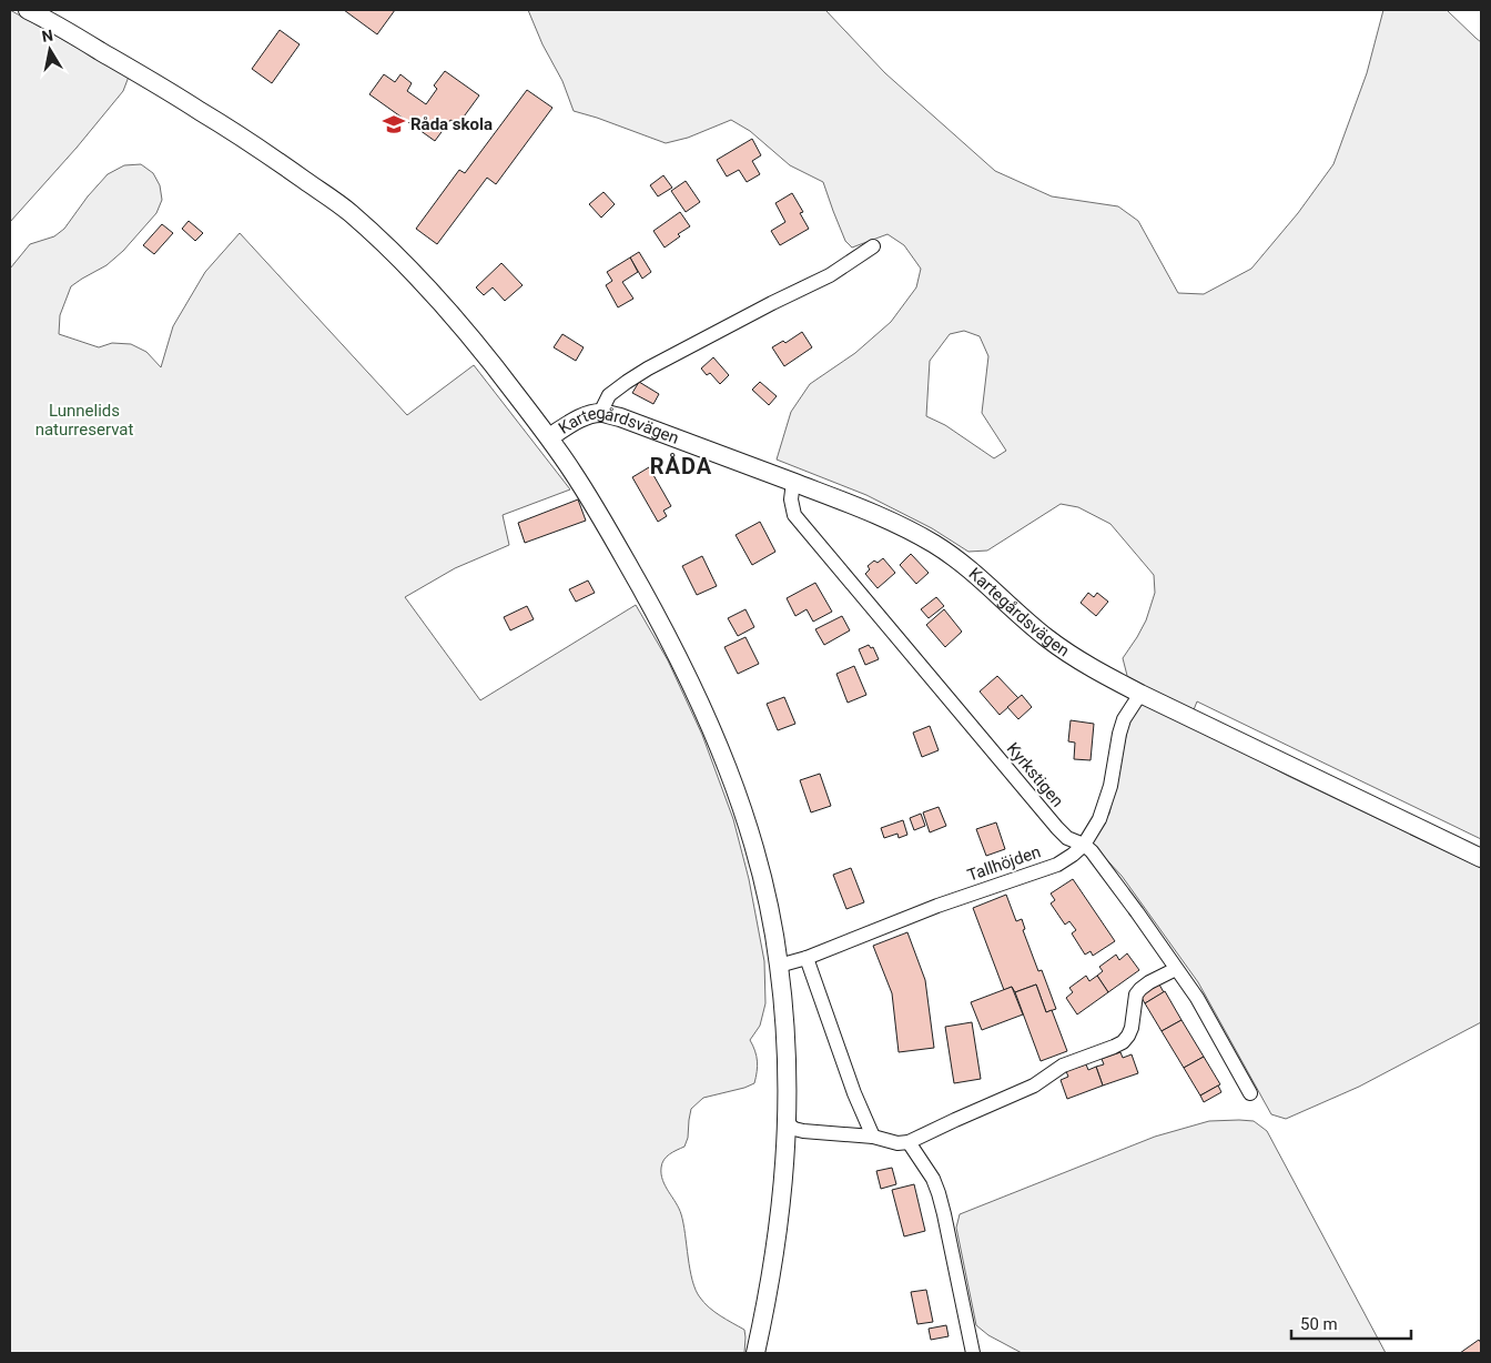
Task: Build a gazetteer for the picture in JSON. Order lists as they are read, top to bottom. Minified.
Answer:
{"streets":{"street":["Kartegårdsvägen","Kyrkstigen","Tallhöjden"]},"crossings":[["Kartegårdsvägen","Kyrkstigen"],["Kartegårdsvägen","Tallhöjden"],["Kyrkstigen","Tallhöjden"]],"districts":["RÅDA"],"parks":["Lunnelids naturreservat"],"places":{"school or university":["Råda skola"]},"scale_bar":"50 m","north":"top"}
